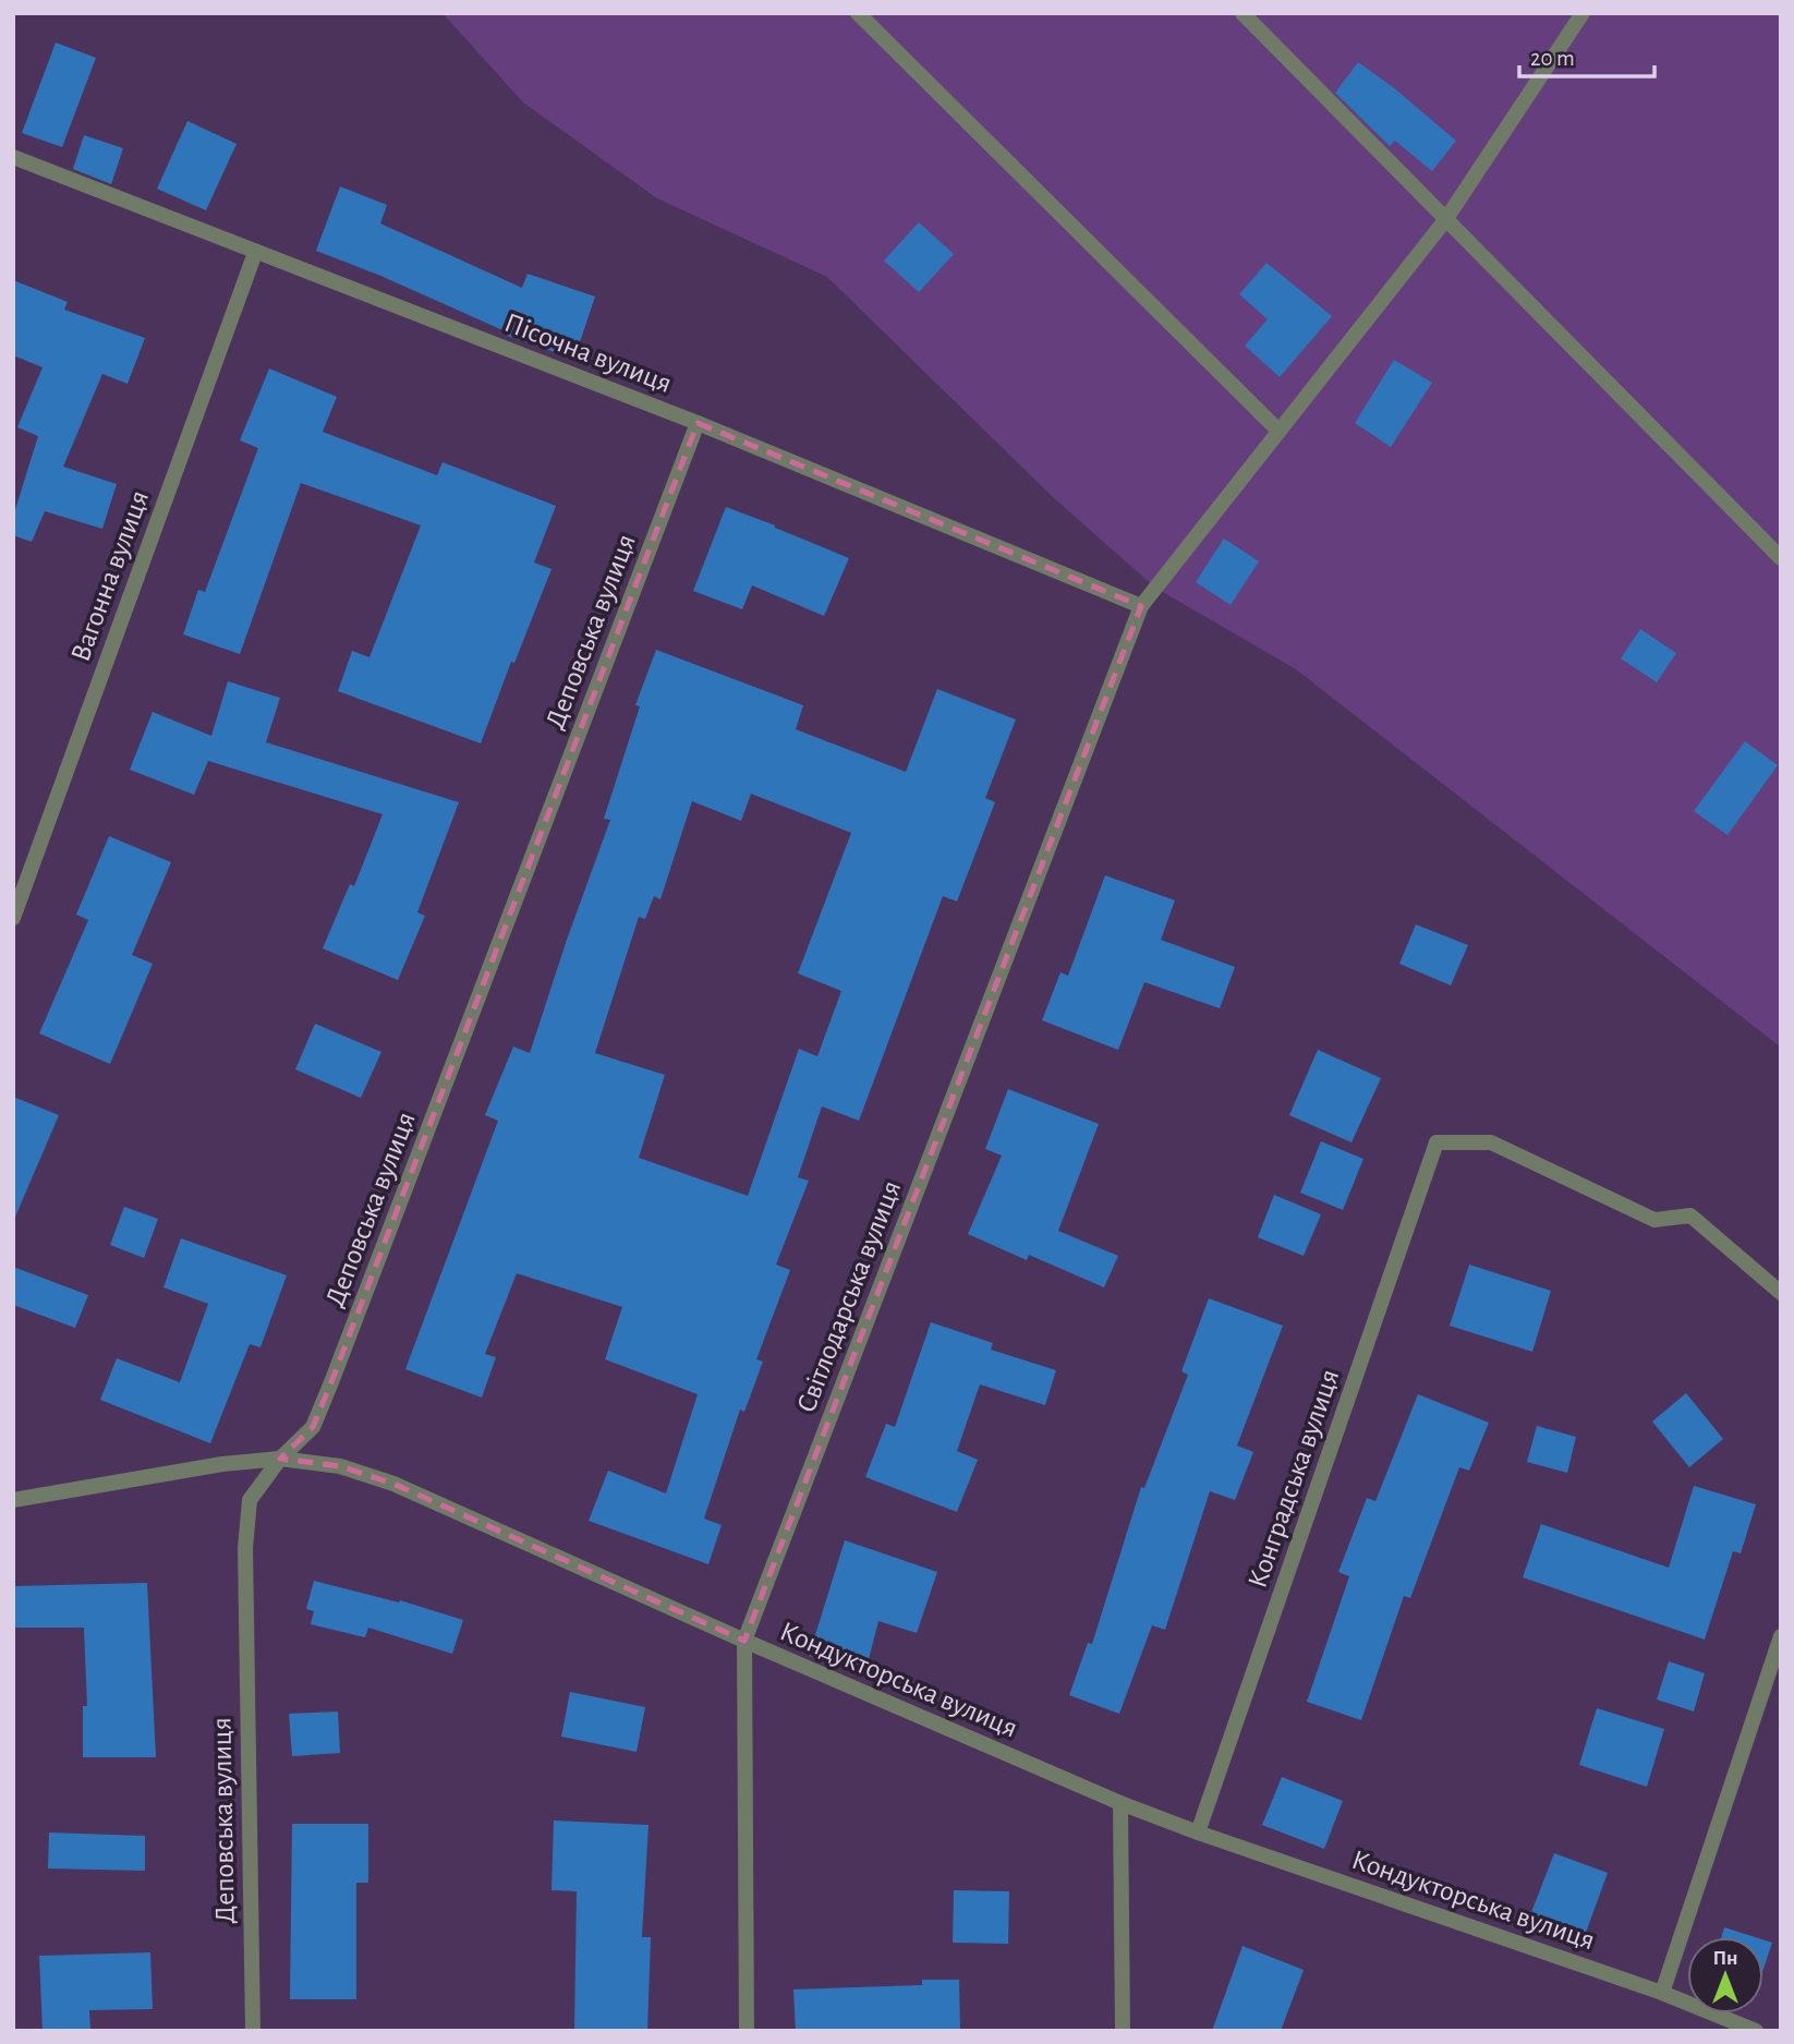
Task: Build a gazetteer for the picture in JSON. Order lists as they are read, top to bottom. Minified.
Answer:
{"streets":{"street":["Пісочна вулиця","Вагонна вулиця","Деповська вулиця","Світлодарська вулиця","Конградська вулиця","Кондукторська вулиця"]},"crossings":[["Пісочна вулиця","Вагонна вулиця"],["Пісочна вулиця","Деповська вулиця"],["Пісочна вулиця","Світлодарська вулиця"],["Деповська вулиця","Кондукторська вулиця"],["Світлодарська вулиця","Кондукторська вулиця"],["Конградська вулиця","Кондукторська вулиця"]],"scale_bar":"20 m","north":"top"}
